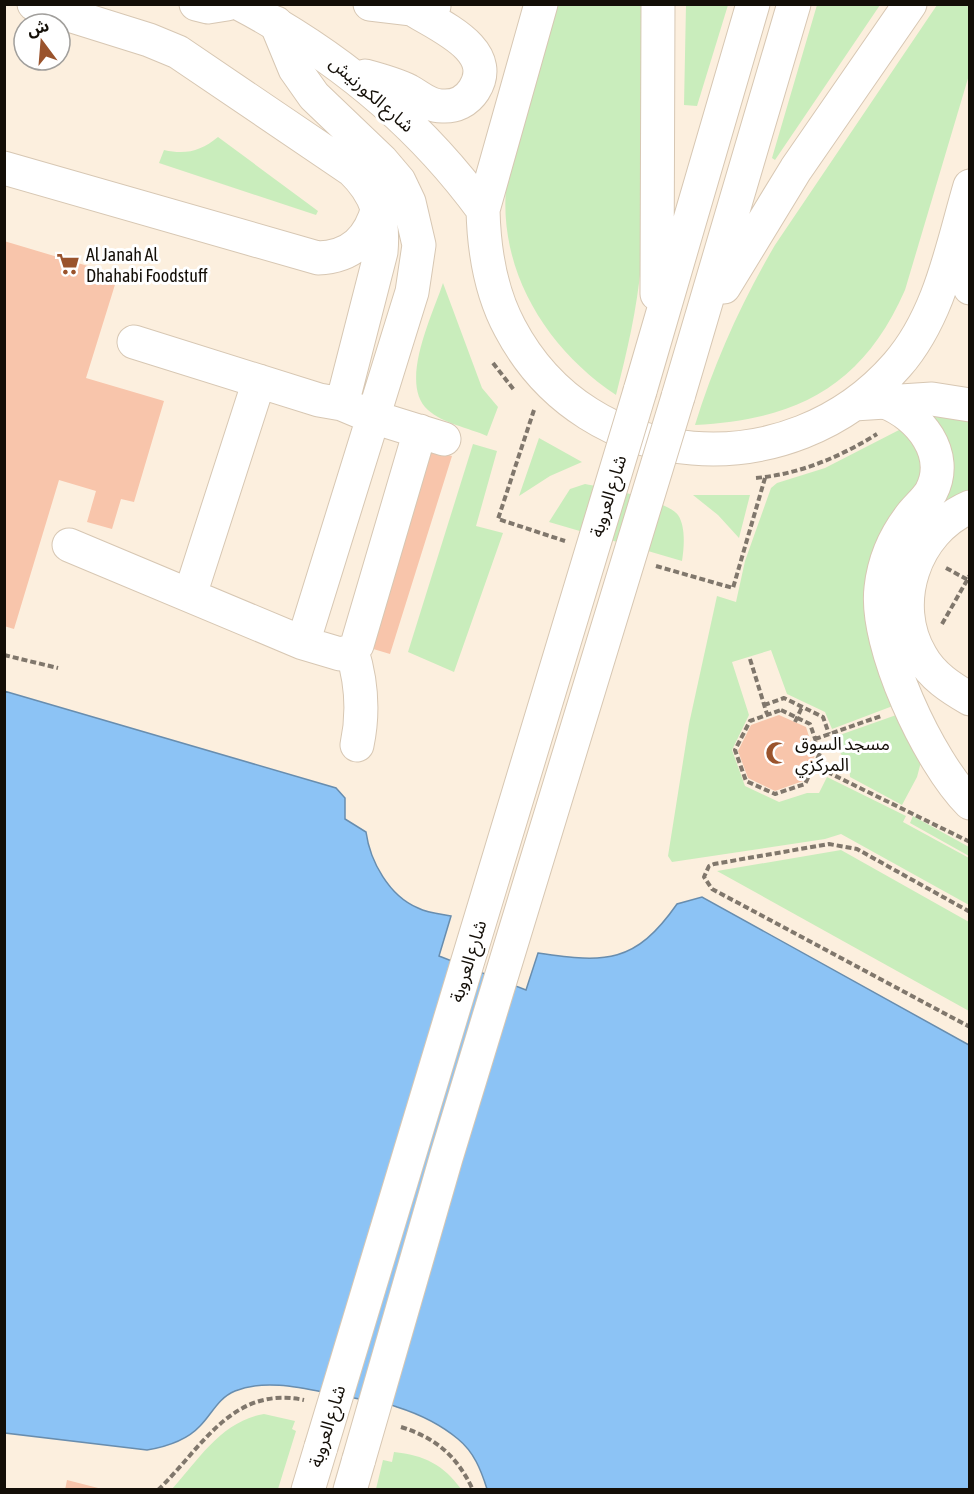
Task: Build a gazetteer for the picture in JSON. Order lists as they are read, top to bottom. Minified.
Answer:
{"streets":{"main road":["شارع الكورنيش","شارع العروبة"]},"crossings":[["شارع الكورنيش","شارع العروبة"]],"places":{"supermarket":["Al Janah Al Dhahabi Foodstuff"],"mosque":["مسجد السوق المركزي"]},"north":"top"}
